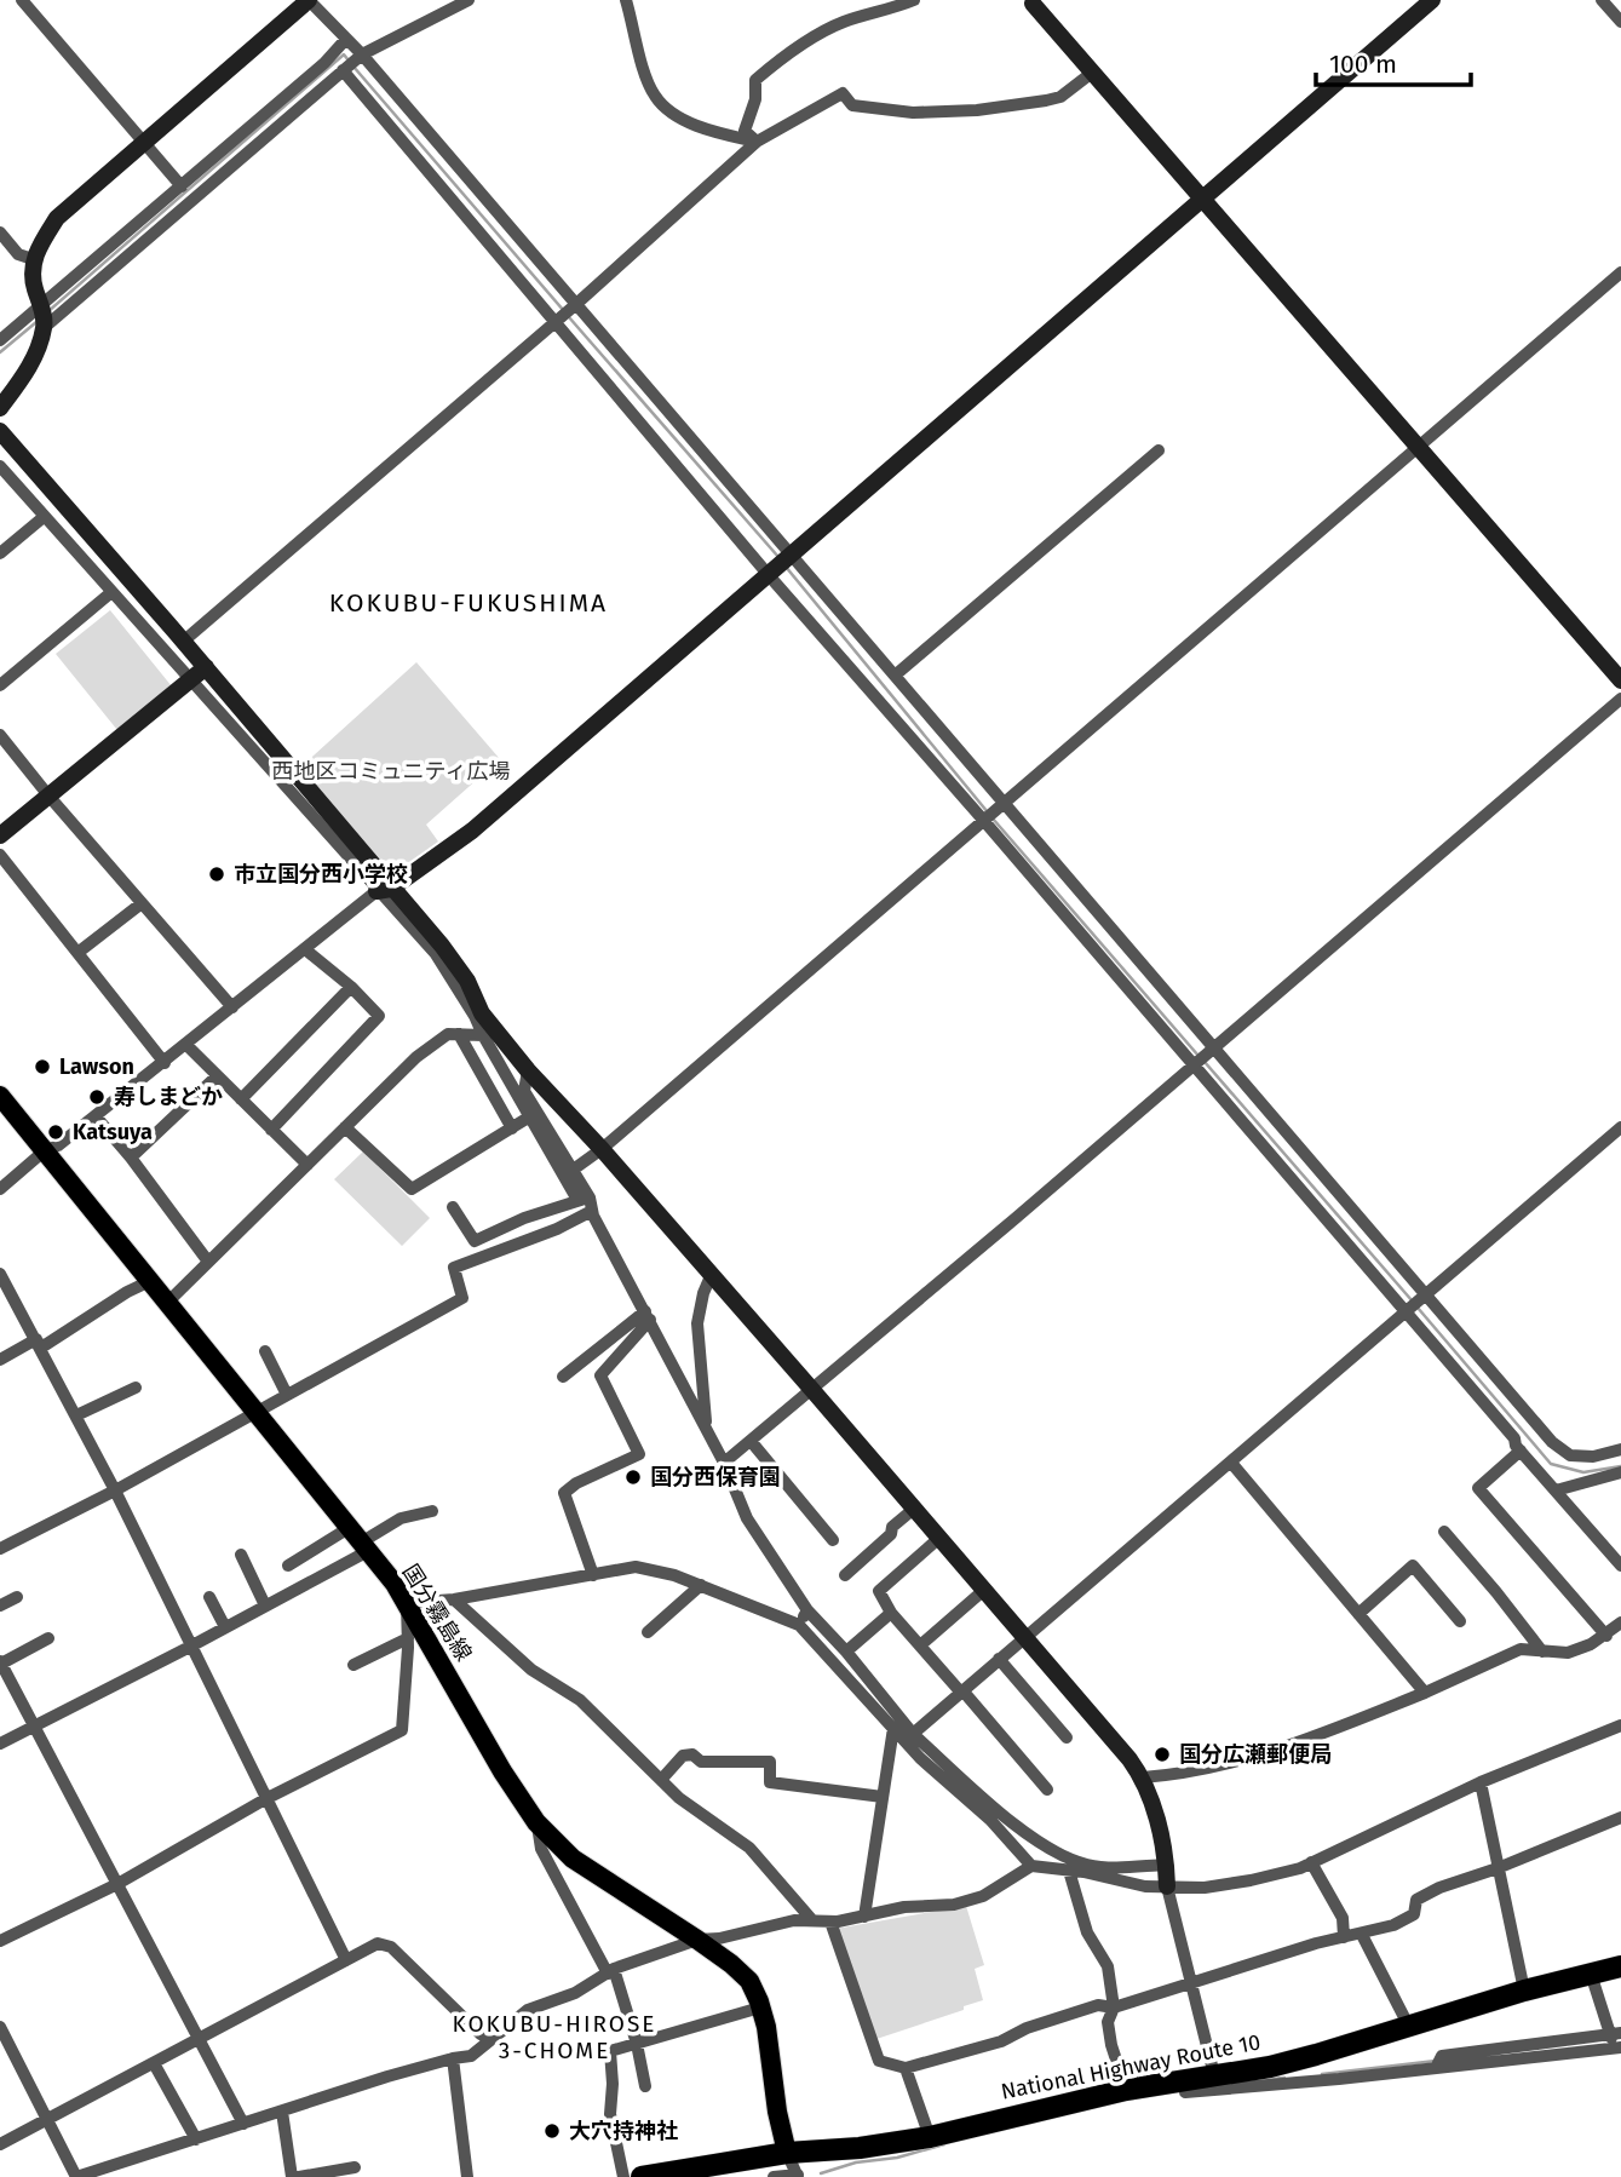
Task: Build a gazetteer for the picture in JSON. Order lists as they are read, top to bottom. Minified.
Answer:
{"streets":{"highway":["National Highway Route 10"],"main road":["国分霧島線"]},"crossings":[["国分霧島線","National Highway Route 10"]],"districts":["KOKUBU-FUKUSHIMA","KOKUBU-HIROSE 3-CHOME"],"parks":["西地区コミュニティ広場"],"places":["市立国分西小学校","Lawson","寿しまどか","Katsuya","国分西保育園","国分広瀬郵便局","大穴持神社"],"scale_bar":"100 m"}
